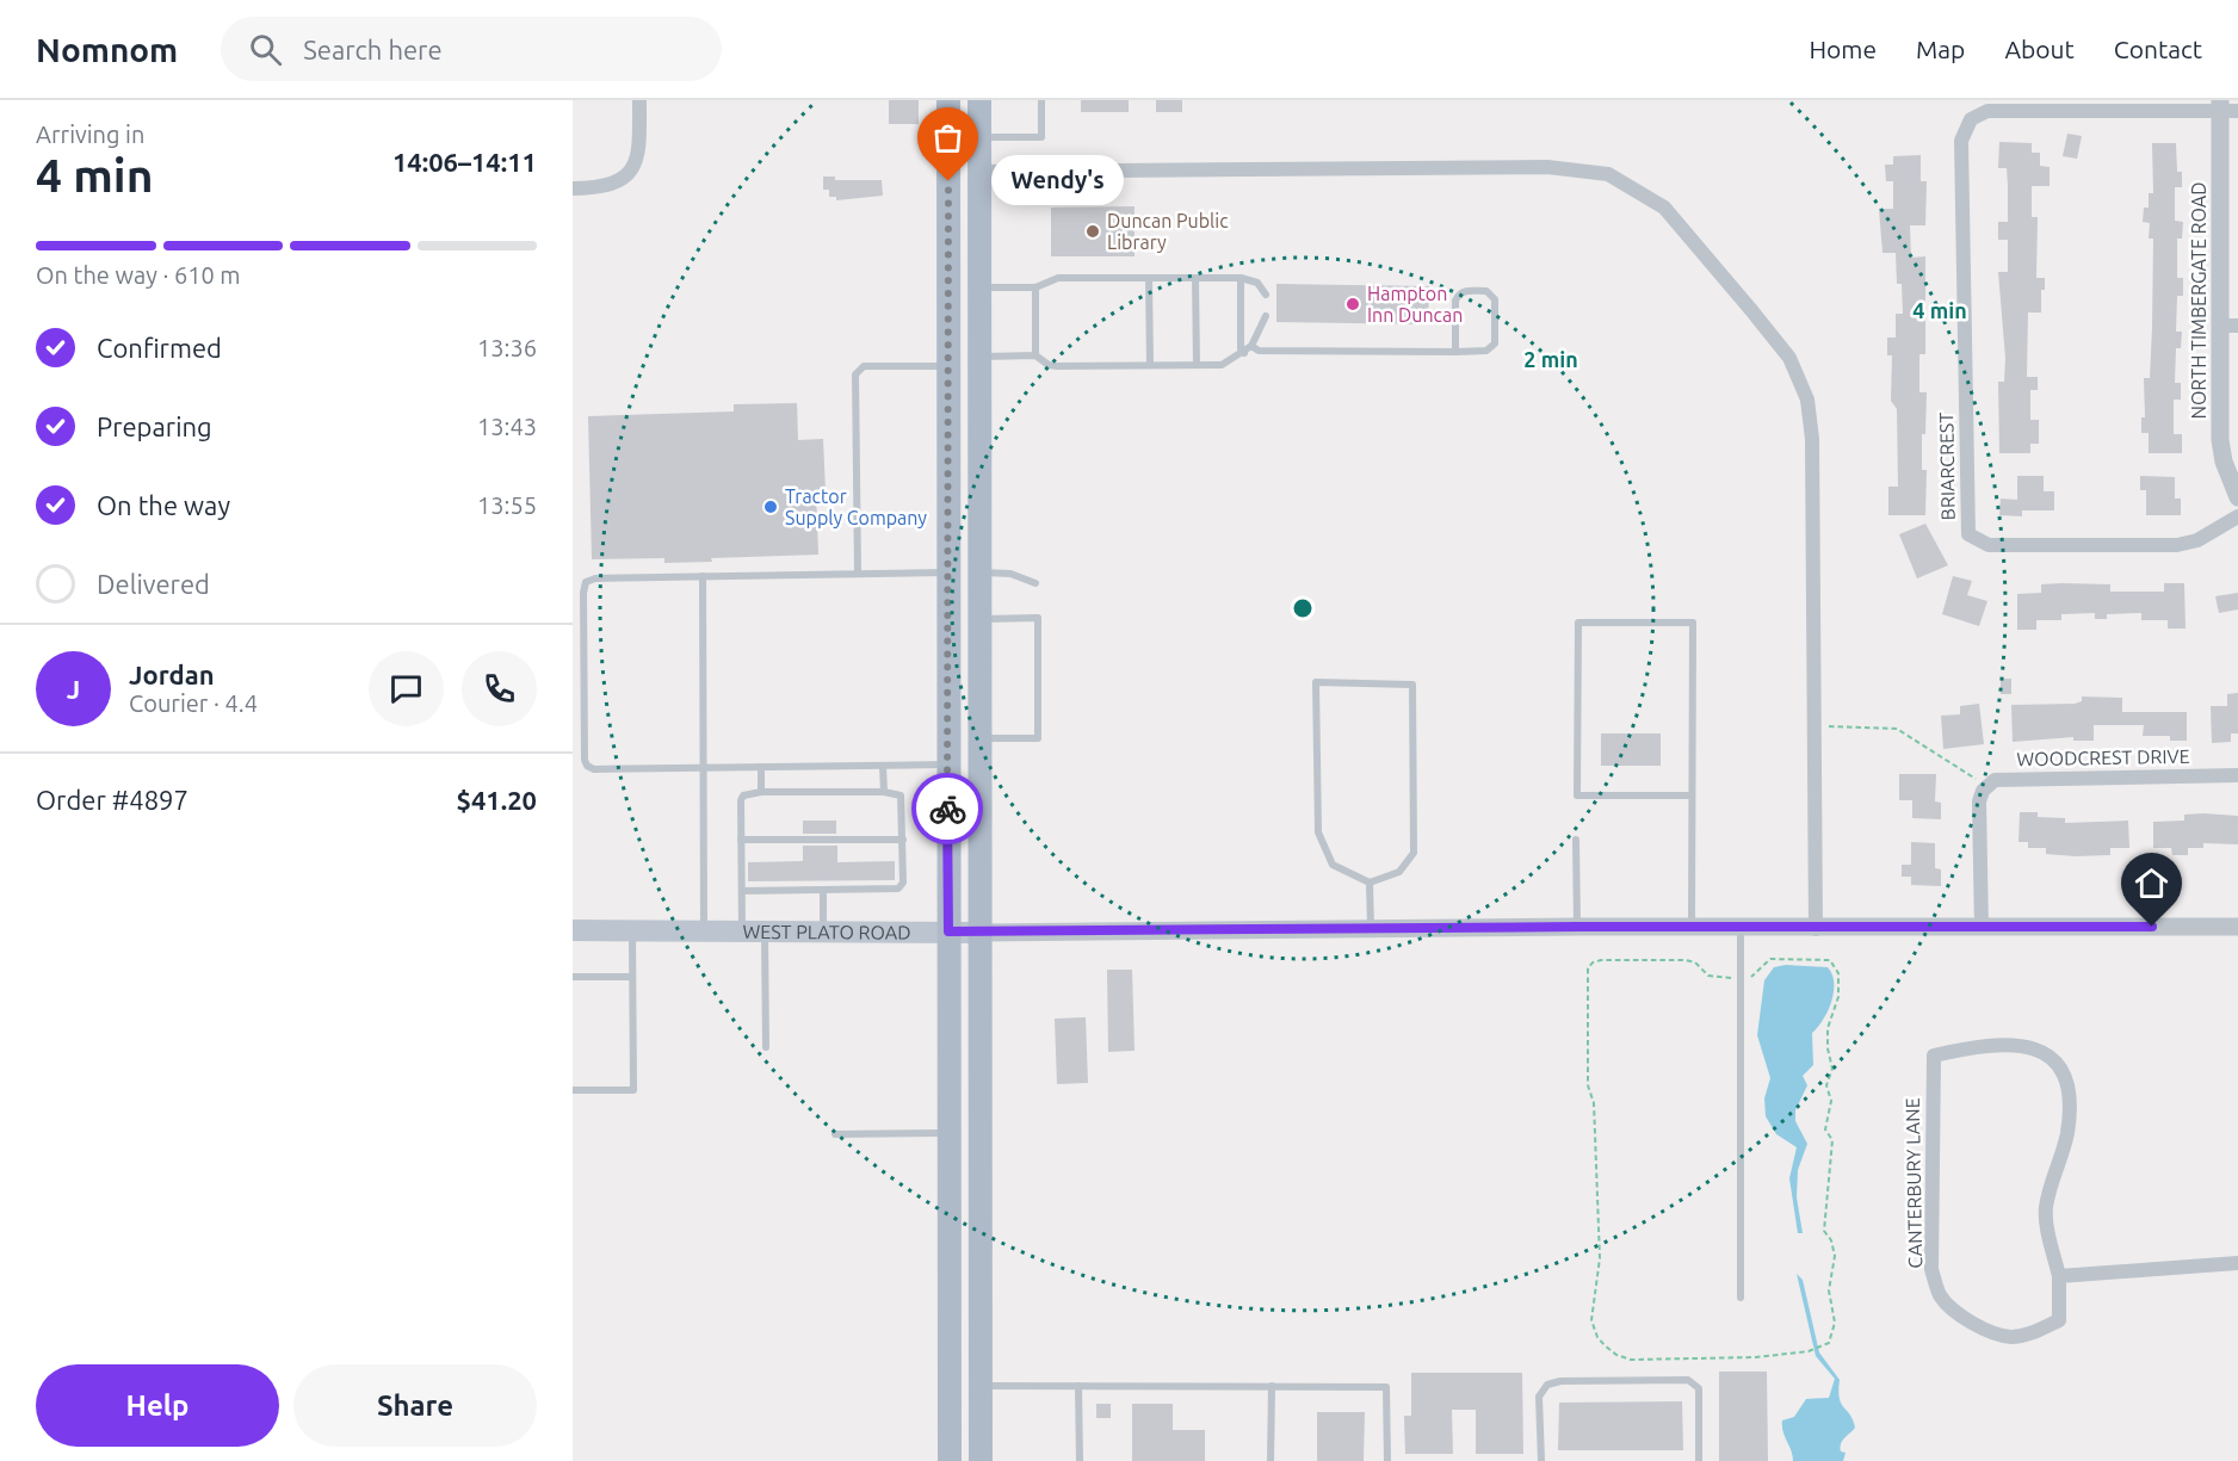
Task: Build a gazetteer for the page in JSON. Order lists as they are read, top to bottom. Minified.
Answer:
{"streets":{"main road":["WEST PLATO ROAD"],"street":["NORTH TIMBERGATE ROAD","BRIARCREST","WOODCREST DRIVE","CANTERBURY LANE"]},"crossings":[["NORTH TIMBERGATE ROAD","BRIARCREST"]],"places":["Wendy's","Duncan Public Library","Hampton Inn Duncan","Tractor Supply Company"],"page":{"header":"Nomnom","search":"Search here","nav":["Home","Map","About","Contact"],"heading":["4 min","Arriving in","14:06–14:11"],"panel":["Jordan","Courier · 4.4","Order #4897","$41.20"],"bubble":"Wendy's","bar":"On the way · 610 m","list":[["Confirmed","13:36"],["Preparing","13:43"],["On the way","13:55"],"Delivered"],"round":"J","buttons":["Help","Share"]},"rings":["4 min","2 min"]}
